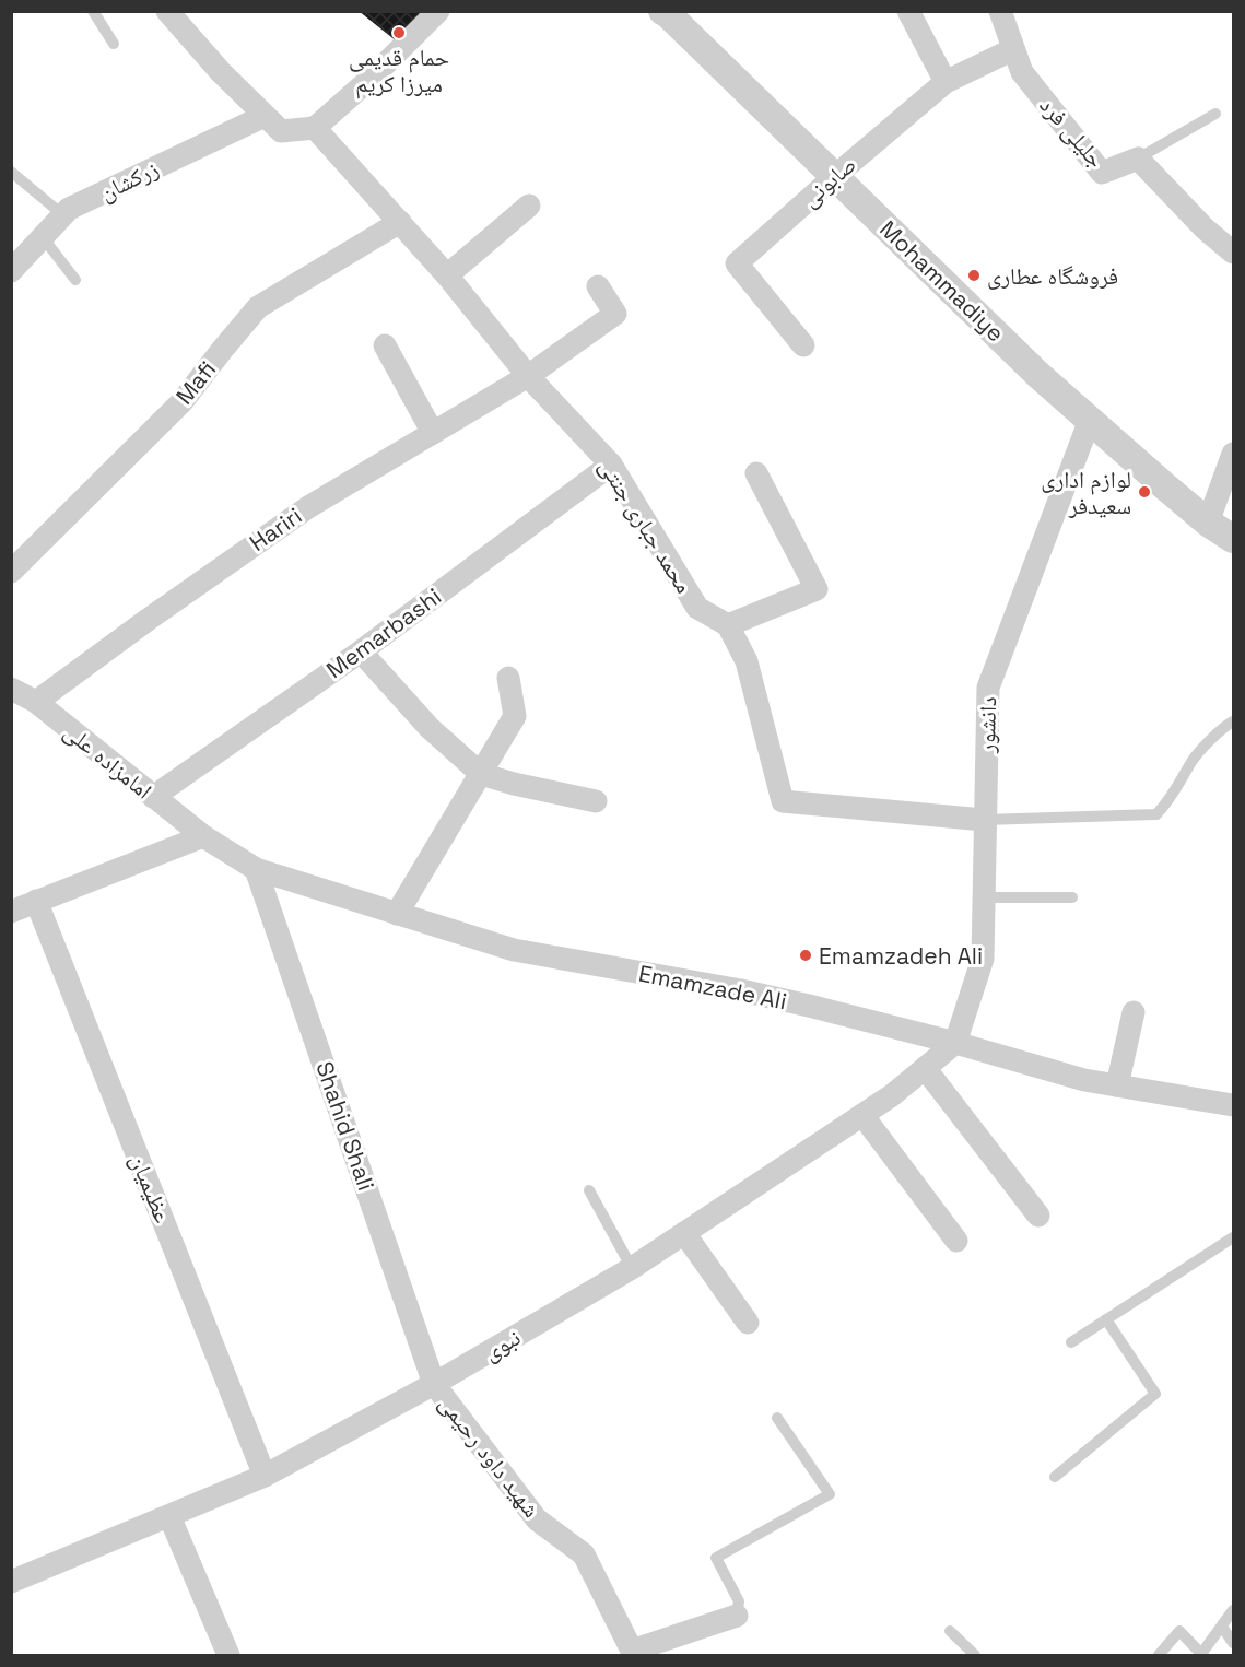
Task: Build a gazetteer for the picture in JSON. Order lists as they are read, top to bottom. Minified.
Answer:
{"streets":{"street":["جلیلی فرد","زرکشان","صابونی","Mohammadiye","Mafi","محمد جباری جنتی","Hariri","Memarbashi","دانشور","امامزاده علی","Emamzade Ali","Shahid Shali","عظیمیان","نبوی","شهید داود رحیمی"]},"crossings":[["جلیلی فرد","صابونی"],["صابونی","Mohammadiye"],["Mohammadiye","دانشور"],["Mafi","محمد جباری جنتی"],["محمد جباری جنتی","Hariri"],["محمد جباری جنتی","Memarbashi"],["Hariri","امامزاده علی"],["Memarbashi","امامزاده علی"],["دانشور","Emamzade Ali"],["دانشور","نبوی"],["امامزاده علی","Emamzade Ali"],["Emamzade Ali","Shahid Shali"],["Emamzade Ali","نبوی"],["Shahid Shali","نبوی"],["Shahid Shali","شهید داود رحیمی"],["عظیمیان","نبوی"],["نبوی","شهید داود رحیمی"]],"places":["حمام قدیمی میرزا کریم","فروشگاه عطاری","لوازم ادارى سعيدفر","Emamzadeh Ali"]}
